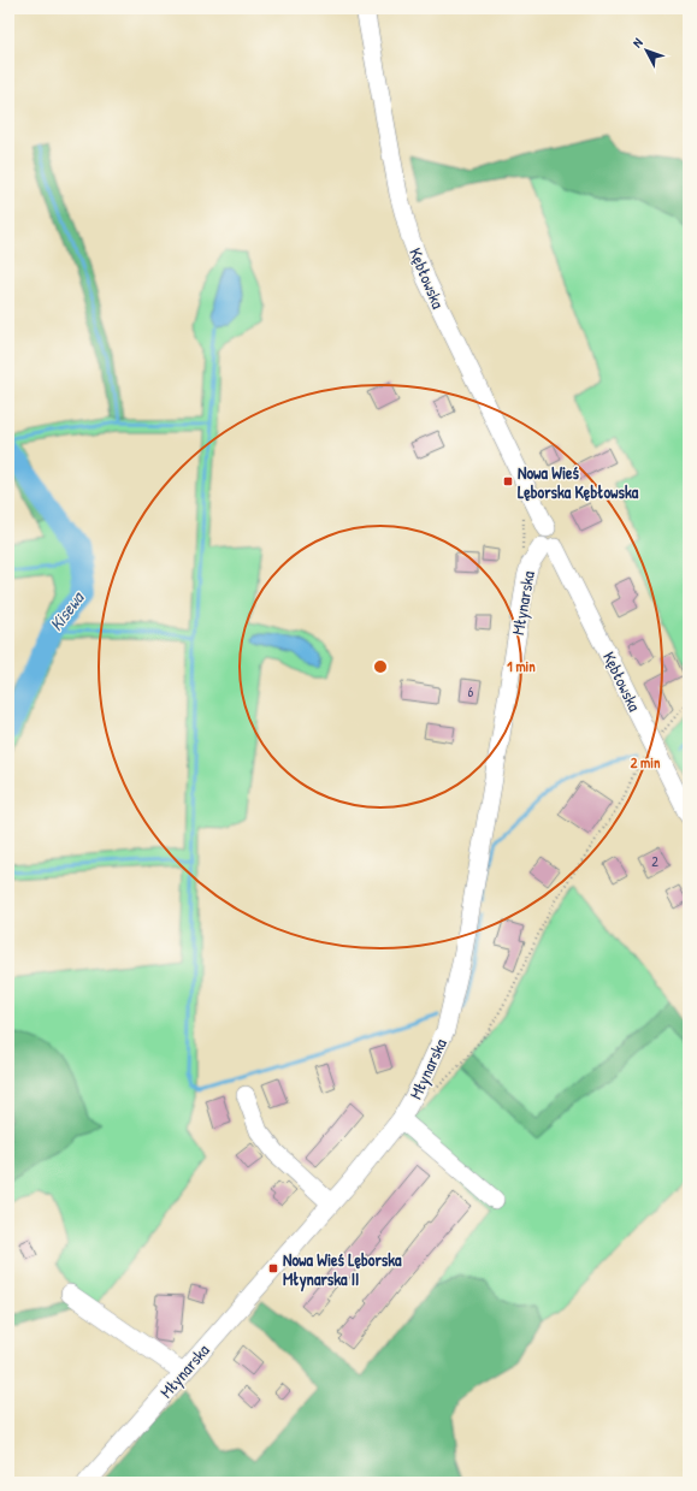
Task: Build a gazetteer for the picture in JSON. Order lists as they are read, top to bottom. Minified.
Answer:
{"streets":{"street":["Kębłowska","Młynarska"]},"crossings":[["Kębłowska","Młynarska"]],"water":["Kisewa"],"places":{"transit":["Nowa Wieś Lęborska Kębłowska","Nowa Wieś Lęborska Młynarska II"]},"house_numbers":["6","2"],"north":"top left","rings":["1 min","2 min"]}
